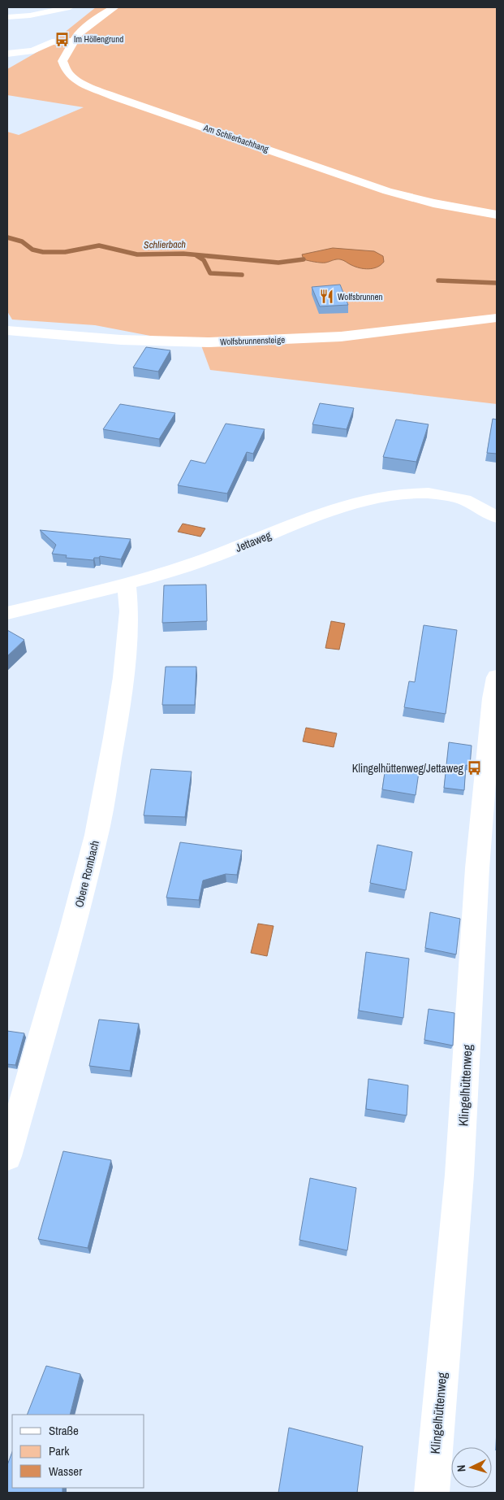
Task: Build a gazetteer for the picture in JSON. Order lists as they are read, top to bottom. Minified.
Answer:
{"streets":{"street":["Am Schlierbachhang","Wolfsbrunnensteige","Jettaweg","Obere Rombach","Klingelhüttenweg"]},"crossings":[["Jettaweg","Obere Rombach"]],"water":["Schlierbach"],"places":{"bus stop":["Im Höllengrund","Klingelhüttenweg/Jettaweg"],"restaurant":["Wolfsbrunnen"]},"legend":["Straße","Park","Wasser"],"north":"left"}
